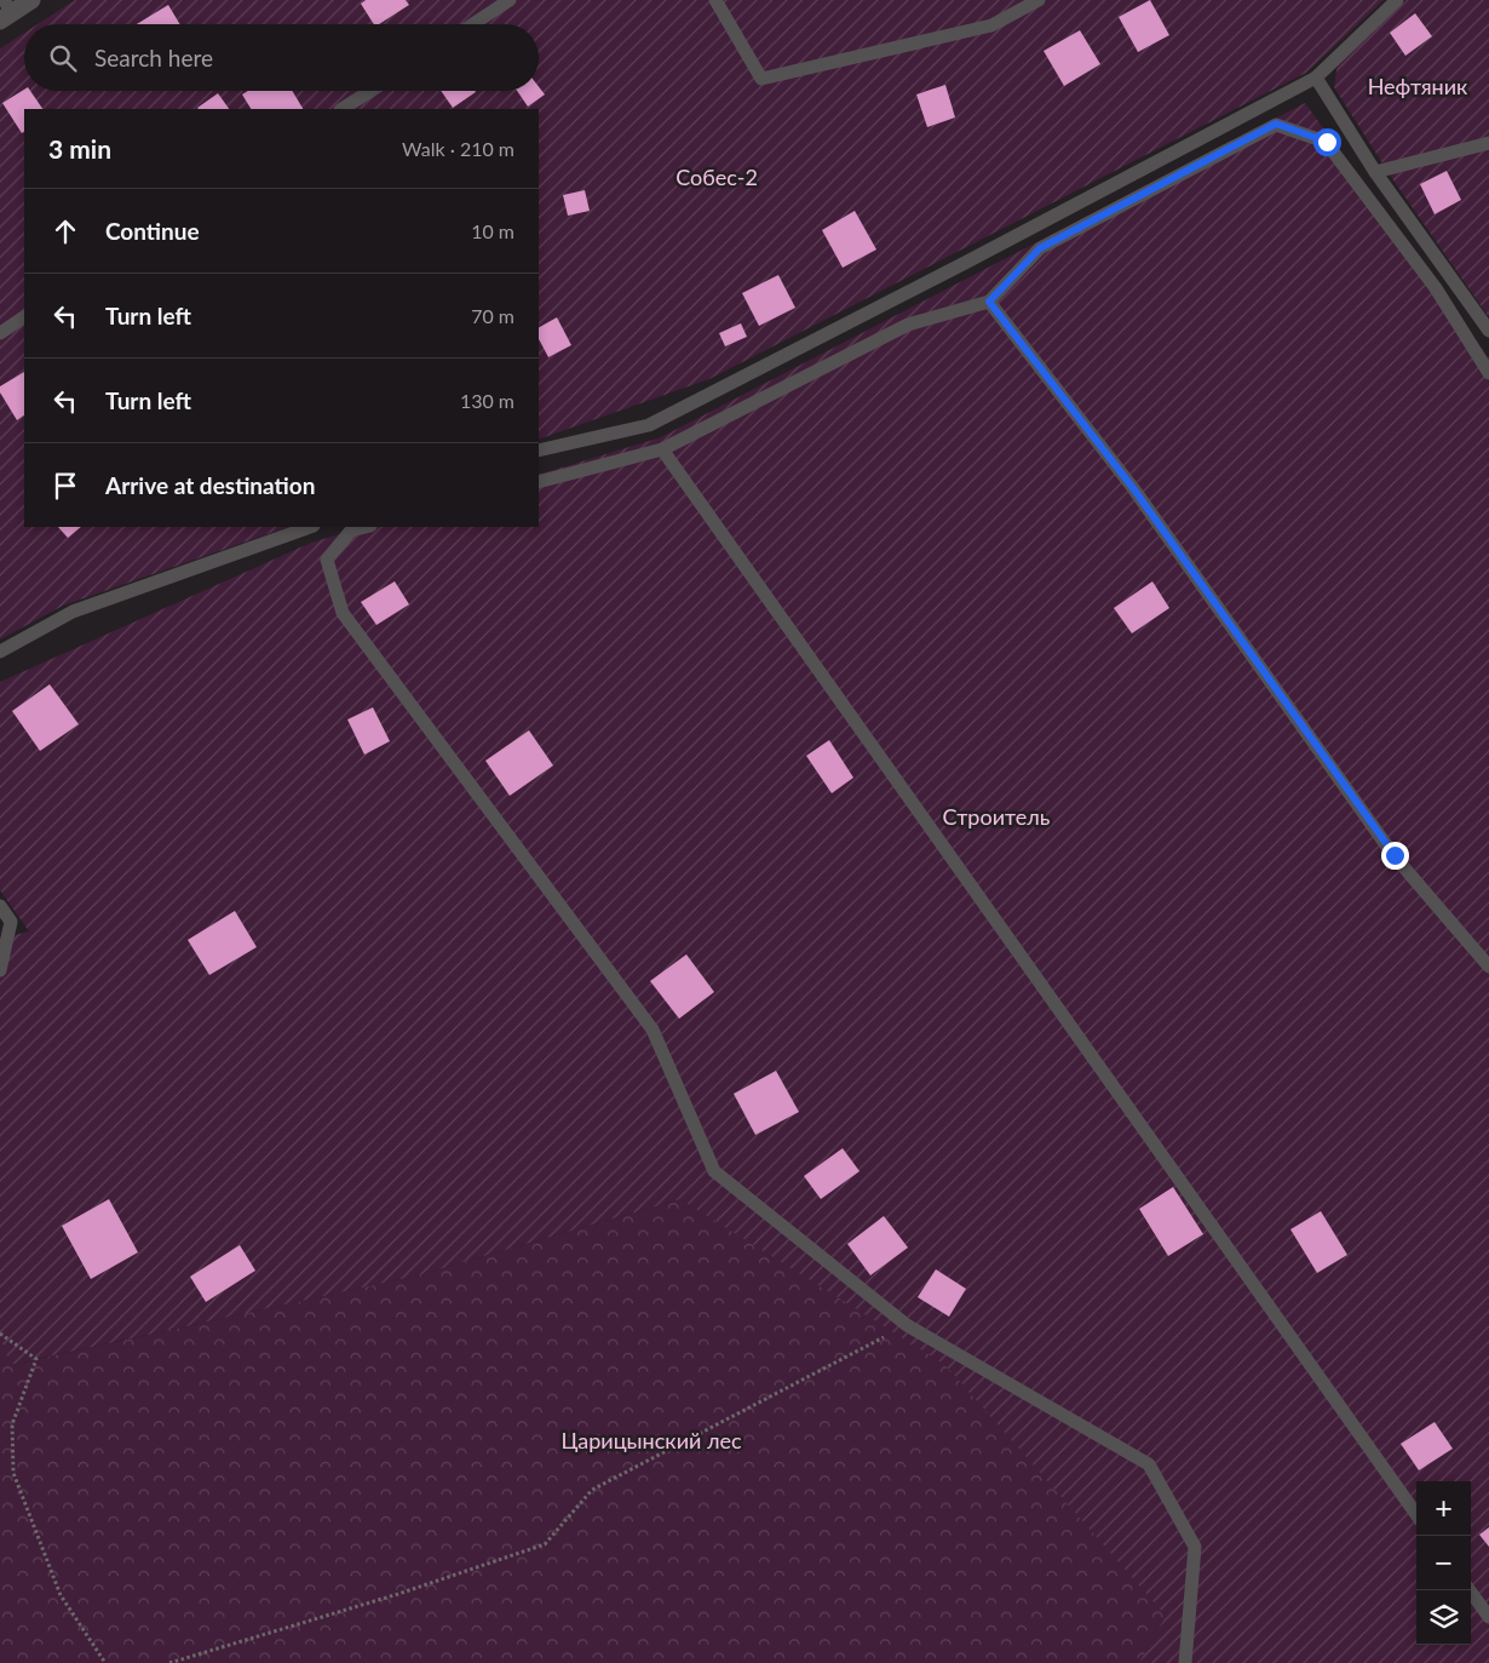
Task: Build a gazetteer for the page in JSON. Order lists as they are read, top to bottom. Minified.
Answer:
{"parks":["Нефтяник","Собес-2","Строитель","Царицынский лес"],"page":{"search":"Search here","heading":["3 min","Walk · 210 m"],"list":[["Continue","10 m"],["Turn left","70 m"],["Turn left","130 m"],"Arrive at destination"],"map_buttons":["+","−"]}}
